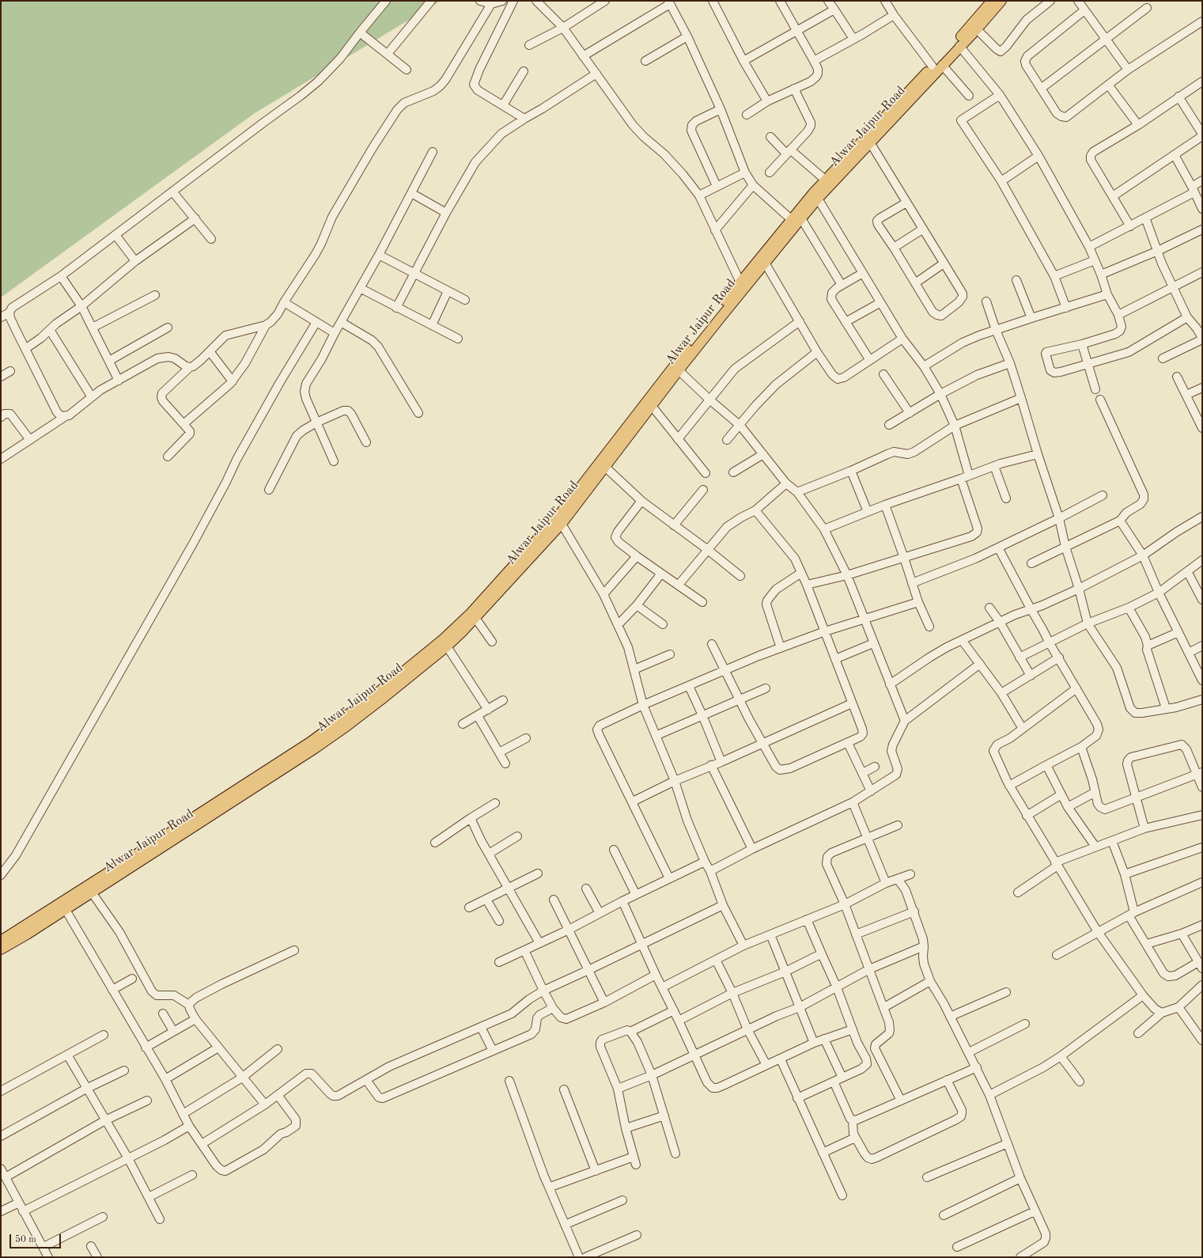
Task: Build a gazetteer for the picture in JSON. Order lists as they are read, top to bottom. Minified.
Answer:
{"streets":{"main road":["Alwar Jaipur Road"]},"scale_bar":"50 m"}
